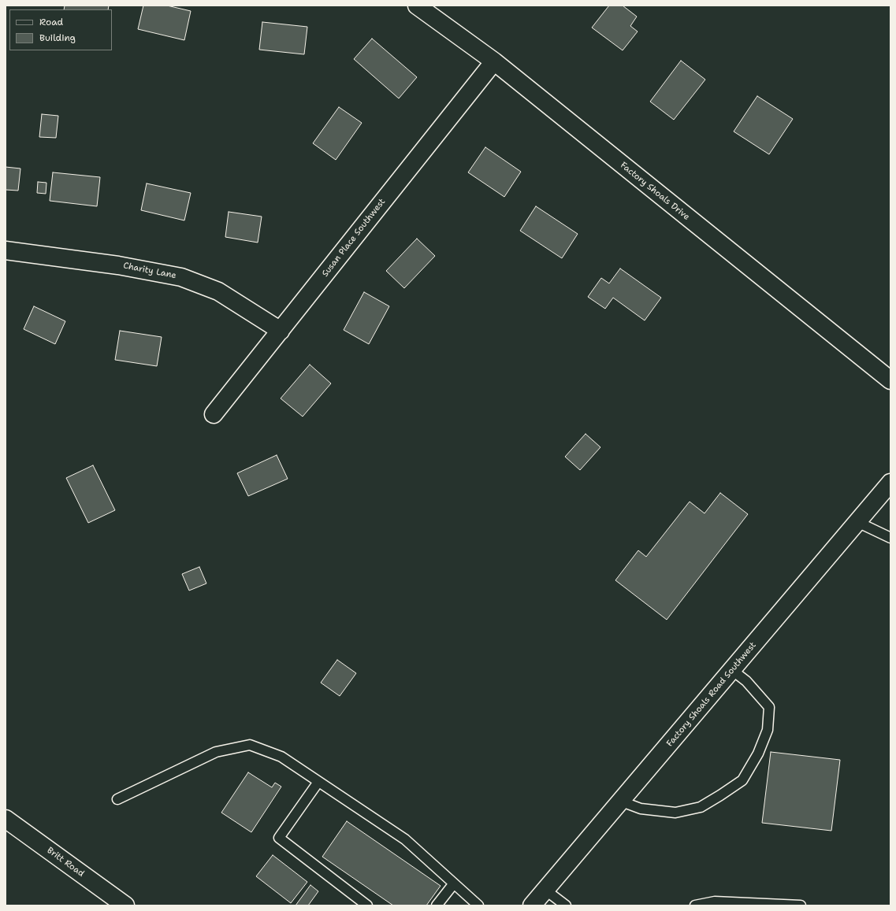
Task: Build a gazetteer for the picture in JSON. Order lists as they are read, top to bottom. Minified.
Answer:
{"streets":{"street":["Factory Shoals Drive","Susan Place Southwest","Charity Lane","Factory Shoals Road Southwest","Britt Road"]},"crossings":[["Factory Shoals Drive","Susan Place Southwest"],["Susan Place Southwest","Charity Lane"]],"legend":["Road","Building"]}
